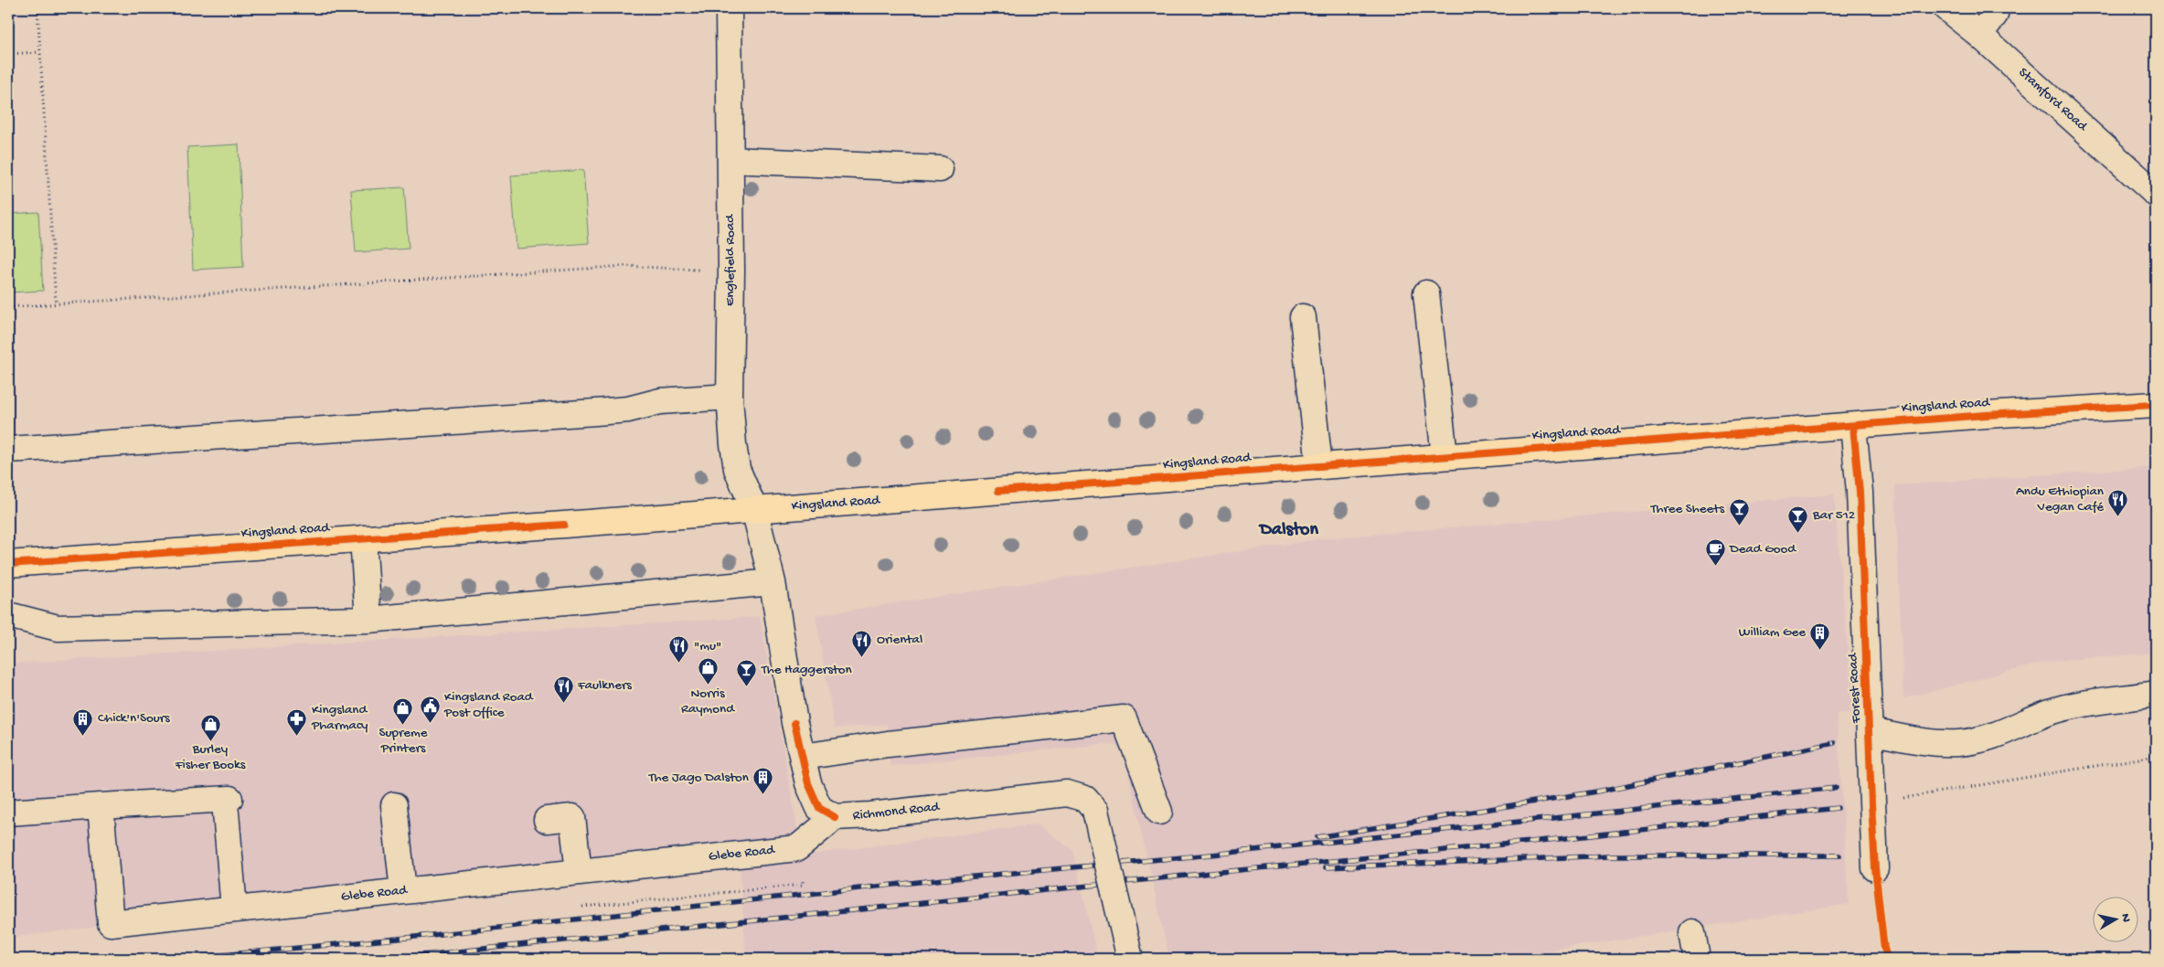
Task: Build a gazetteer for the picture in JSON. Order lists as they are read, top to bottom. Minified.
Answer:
{"streets":{"highway":["Kingsland Road"],"street":["Stamford Road","Englefield Road","Forest Road","Richmond Road","Glebe Road"]},"crossings":[["Englefield Road","Kingsland Road"],["Englefield Road","Richmond Road"],["Kingsland Road","Forest Road"],["Kingsland Road","Richmond Road"],["Richmond Road","Glebe Road"]],"districts":["Dalston"],"places":{"restaurant":["Andu Ethiopian Vegan Café","Oriental","\"mu\"","Faulkners"],"bar":["Three Sheets","Bar 512","The Haggerston"],"cafe":["Dead Good"],"building":["William Gee","Chick'n'Sours","The Jago Dalston"],"shop":["Norris Raymond","Supreme Printers","Burley Fisher Books"],"public building":["Kingsland Road Post Office"],"pharmacy":["Kingsland Pharmacy"]},"north":"right"}
